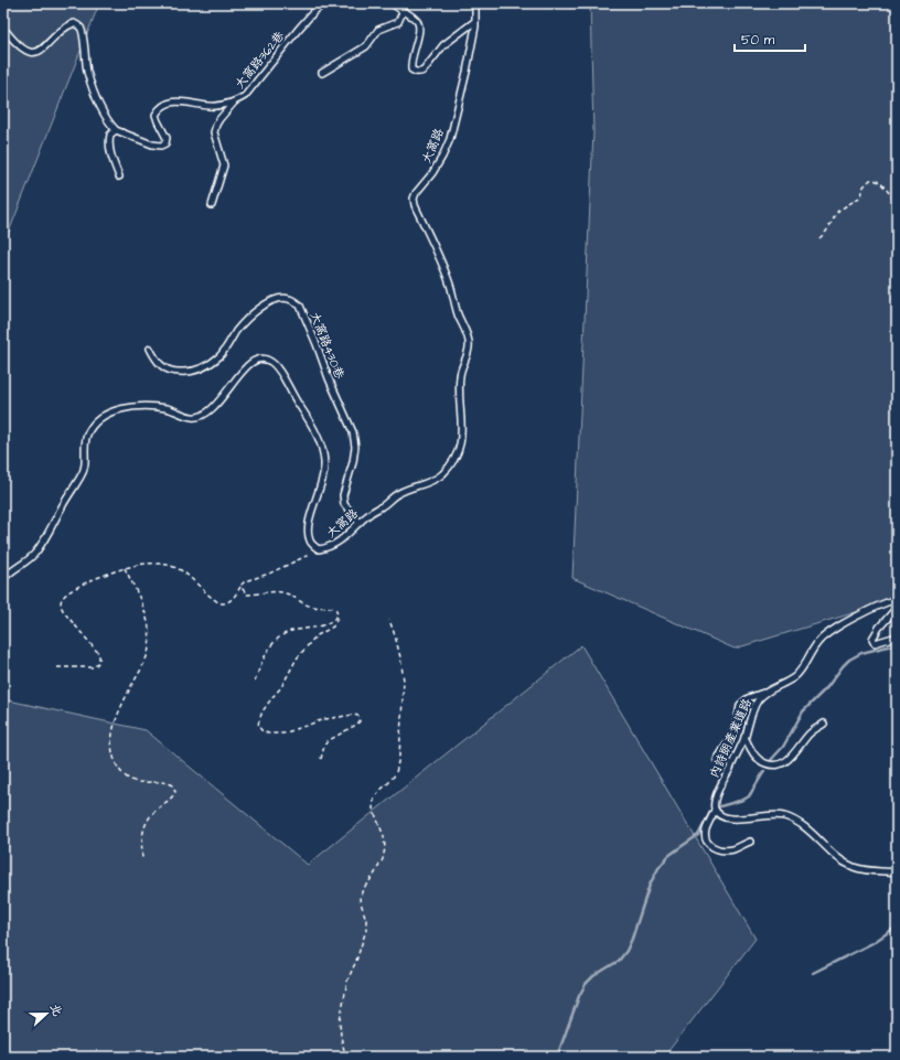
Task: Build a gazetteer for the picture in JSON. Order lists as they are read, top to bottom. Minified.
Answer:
{"streets":{"lane":["大窩路362巷","大窩路","大窩路430巷","內詩朗產業道路"]},"crossings":[["大窩路","大窩路430巷"]],"scale_bar":"50 m","north":"right"}
